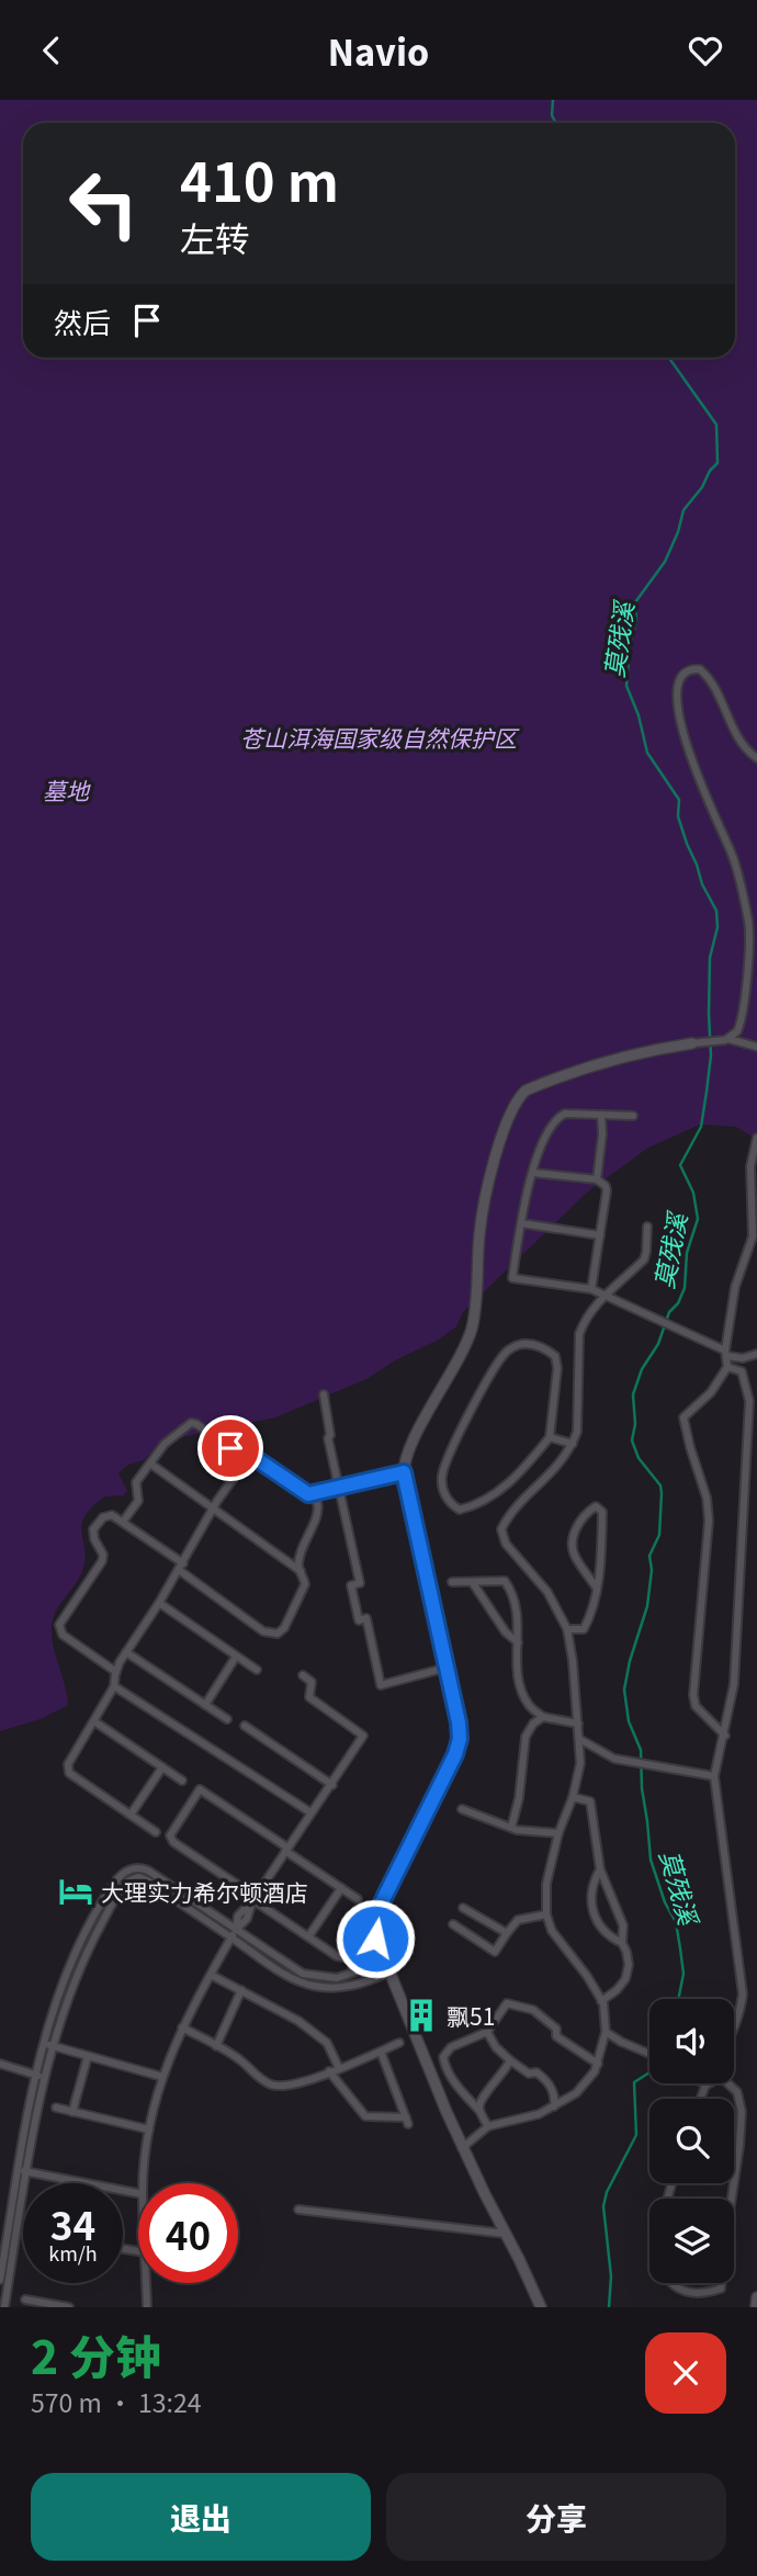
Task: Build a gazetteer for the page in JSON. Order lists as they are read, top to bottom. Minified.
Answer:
{"water":["莫残溪"],"parks":["苍山洱海国家级自然保护区","墓地"],"places":{"hotel":["大理实力希尔顿酒店"],"building":["飘51"]},"page":{"header":"Navio","turn":["410 m","左转"],"then":"然后","speed":"34 km/h","limit":"40","heading":["2 分钟","570 m · 13:24"],"buttons":["退出","分享"]}}
